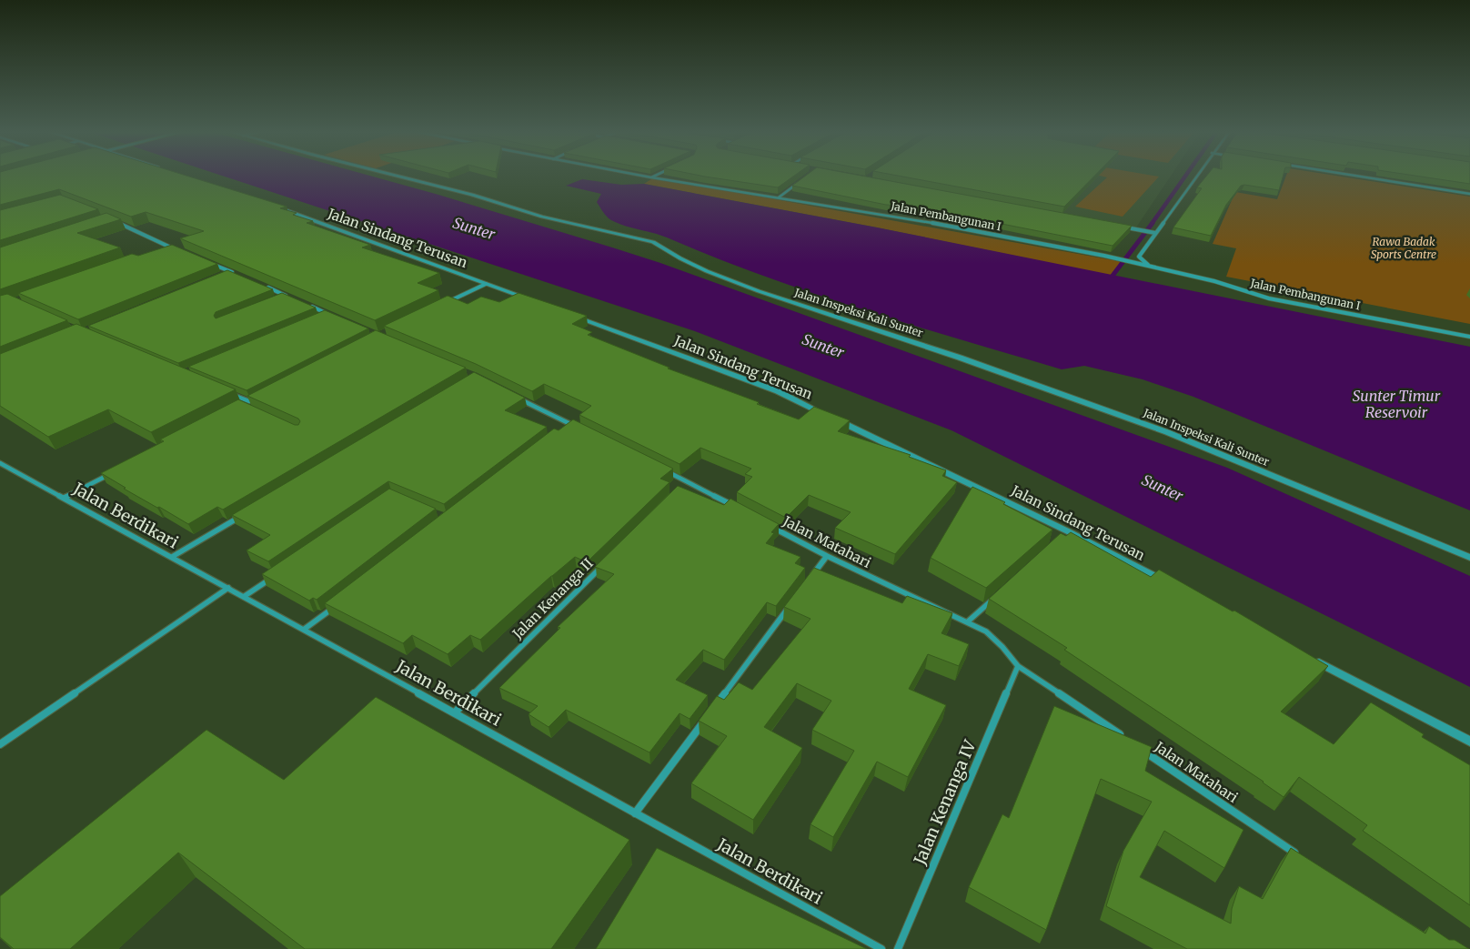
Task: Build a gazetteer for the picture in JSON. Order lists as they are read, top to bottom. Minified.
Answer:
{"streets":{"street":["Jalan Pembangunan I","Jalan Sindang Terusan","Jalan Inspeksi Kali Sunter","Jalan Berdikari","Jalan Matahari","Jalan Kenanga II","Jalan Kenanga IV"]},"crossings":[["Jalan Berdikari","Jalan Kenanga II"],["Jalan Matahari","Jalan Kenanga IV"]],"water":["Sunter","Sunter Timur Reservoir"],"parks":["Rawa Badak Sports Centre"]}
